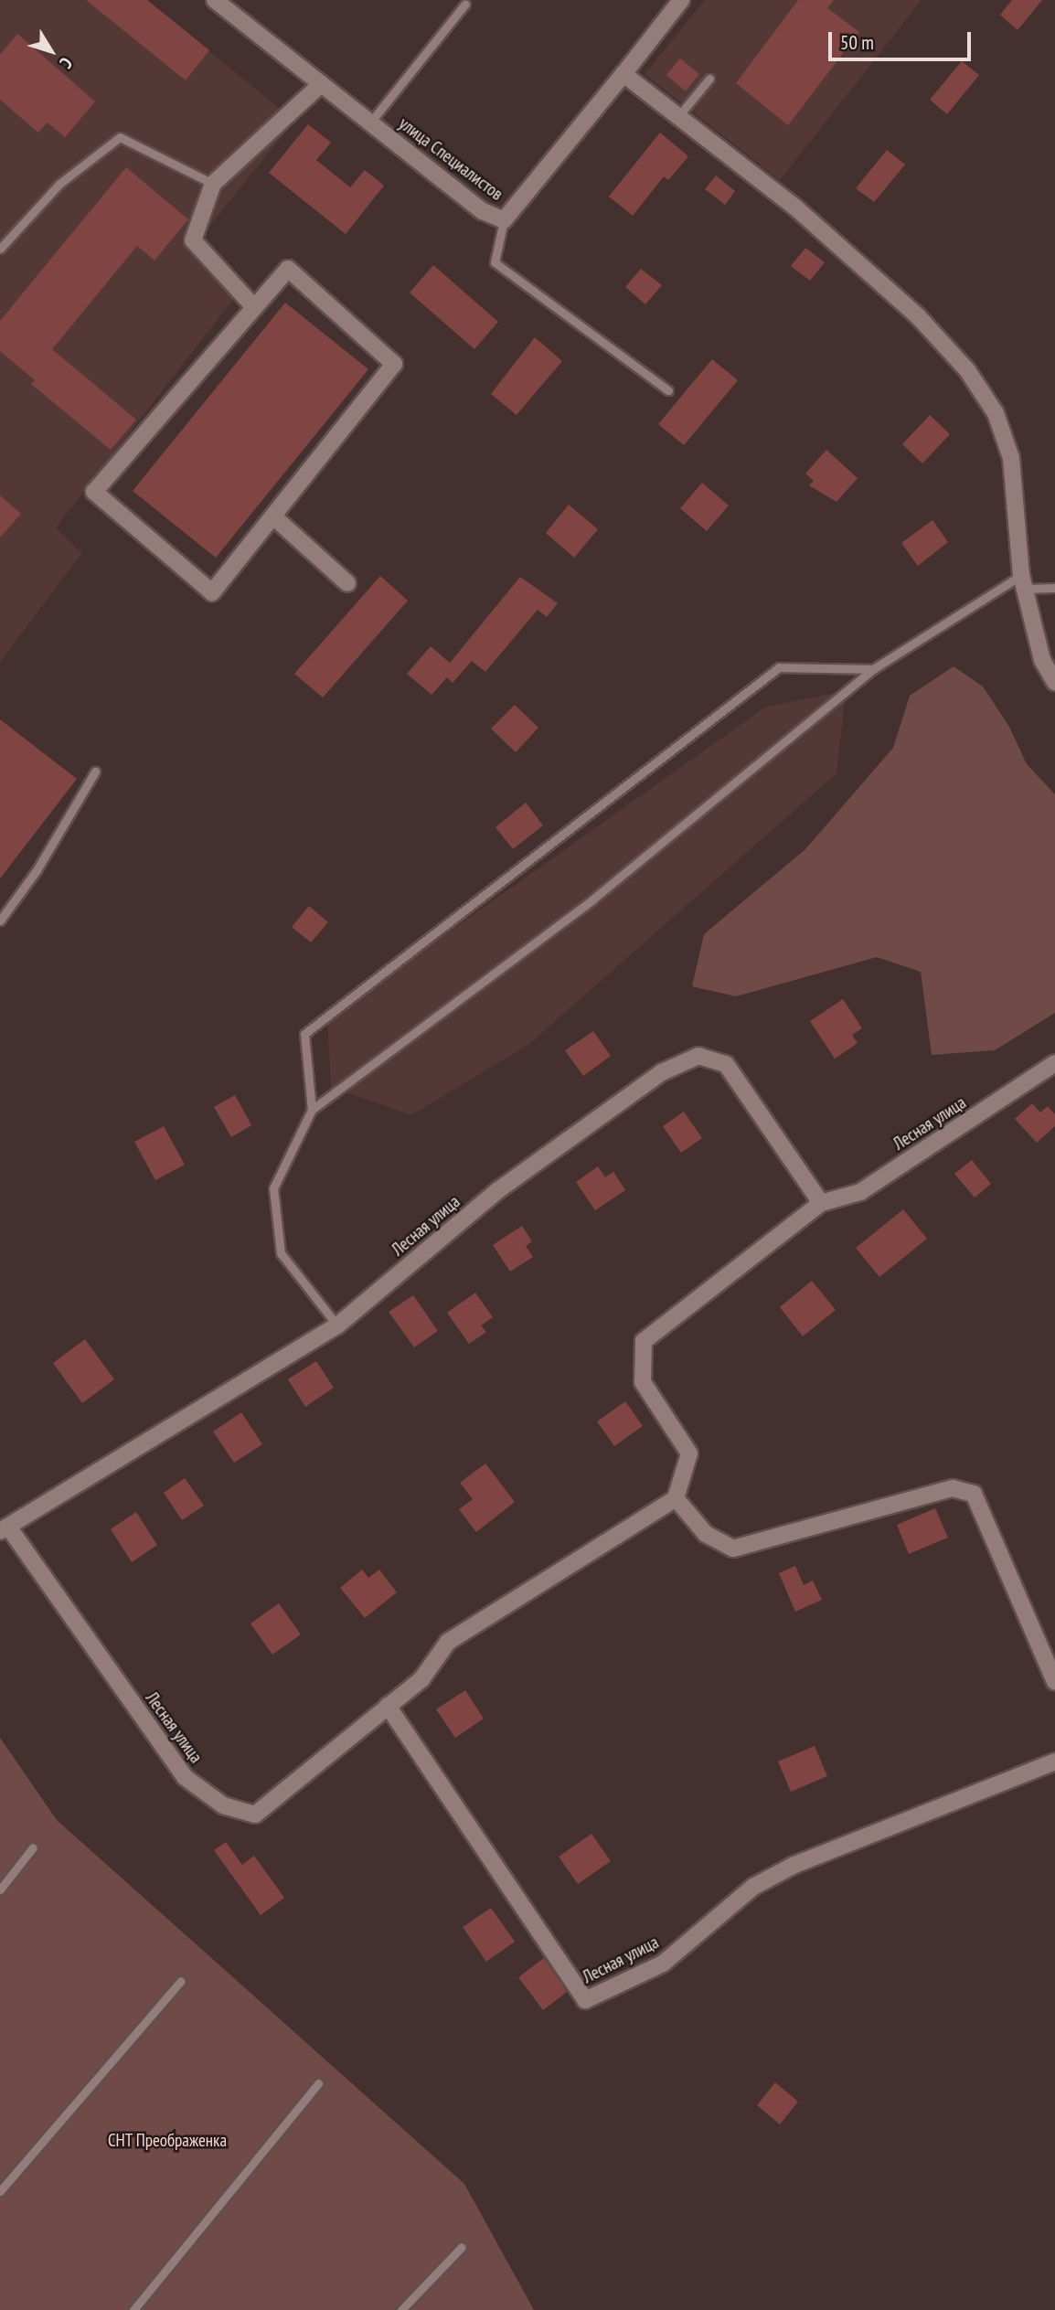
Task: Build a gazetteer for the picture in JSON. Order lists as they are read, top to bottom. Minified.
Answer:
{"streets":{"street":["улица Специалистов","Лесная улица"]},"parks":["СНТ Преображенка"],"scale_bar":"50 m","north":"bottom right"}
